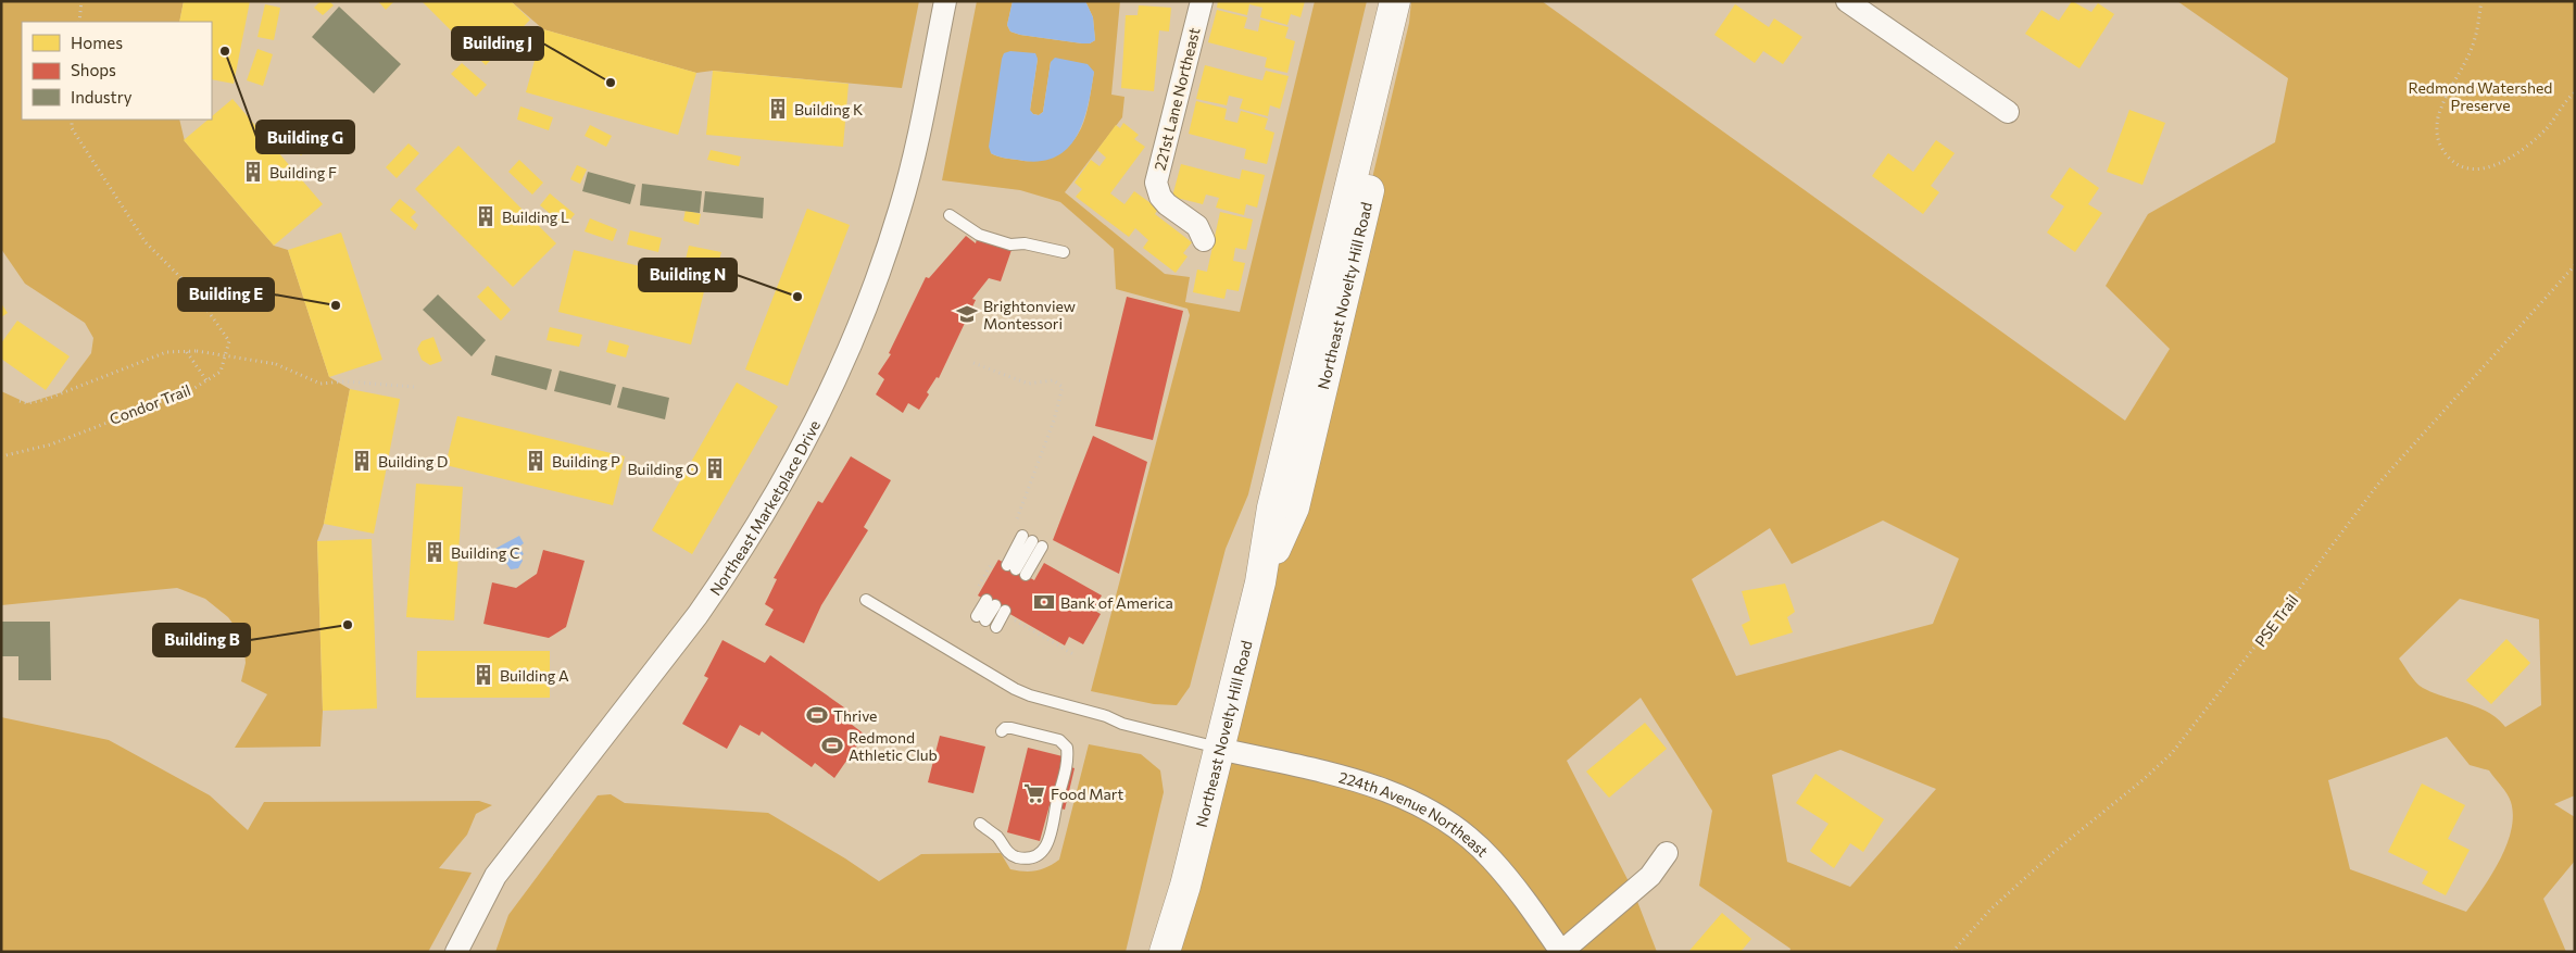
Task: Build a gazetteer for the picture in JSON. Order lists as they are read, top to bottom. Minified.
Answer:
{"streets":{"main road":["Northeast Novelty Hill Road"],"street":["221st Lane Northeast","Northeast Marketplace Drive","224th Avenue Northeast"],"path":["Condor Trail","PSE Trail"]},"crossings":[["Northeast Novelty Hill Road","224th Avenue Northeast"]],"parks":["Redmond Watershed Preserve"],"places":{"other":["Building G","Building J","Building N","Building E","Building B"],"building":["Building K","Building F","Building L","Building D","Building P","Building O","Building C","Building A"],"school or university":["Brightonview Montessori"],"bank":["Bank of America"],"sports":["Thrive","Redmond Athletic Club"],"supermarket":["Food Mart"]},"legend":["Homes","Shops","Industry"]}
